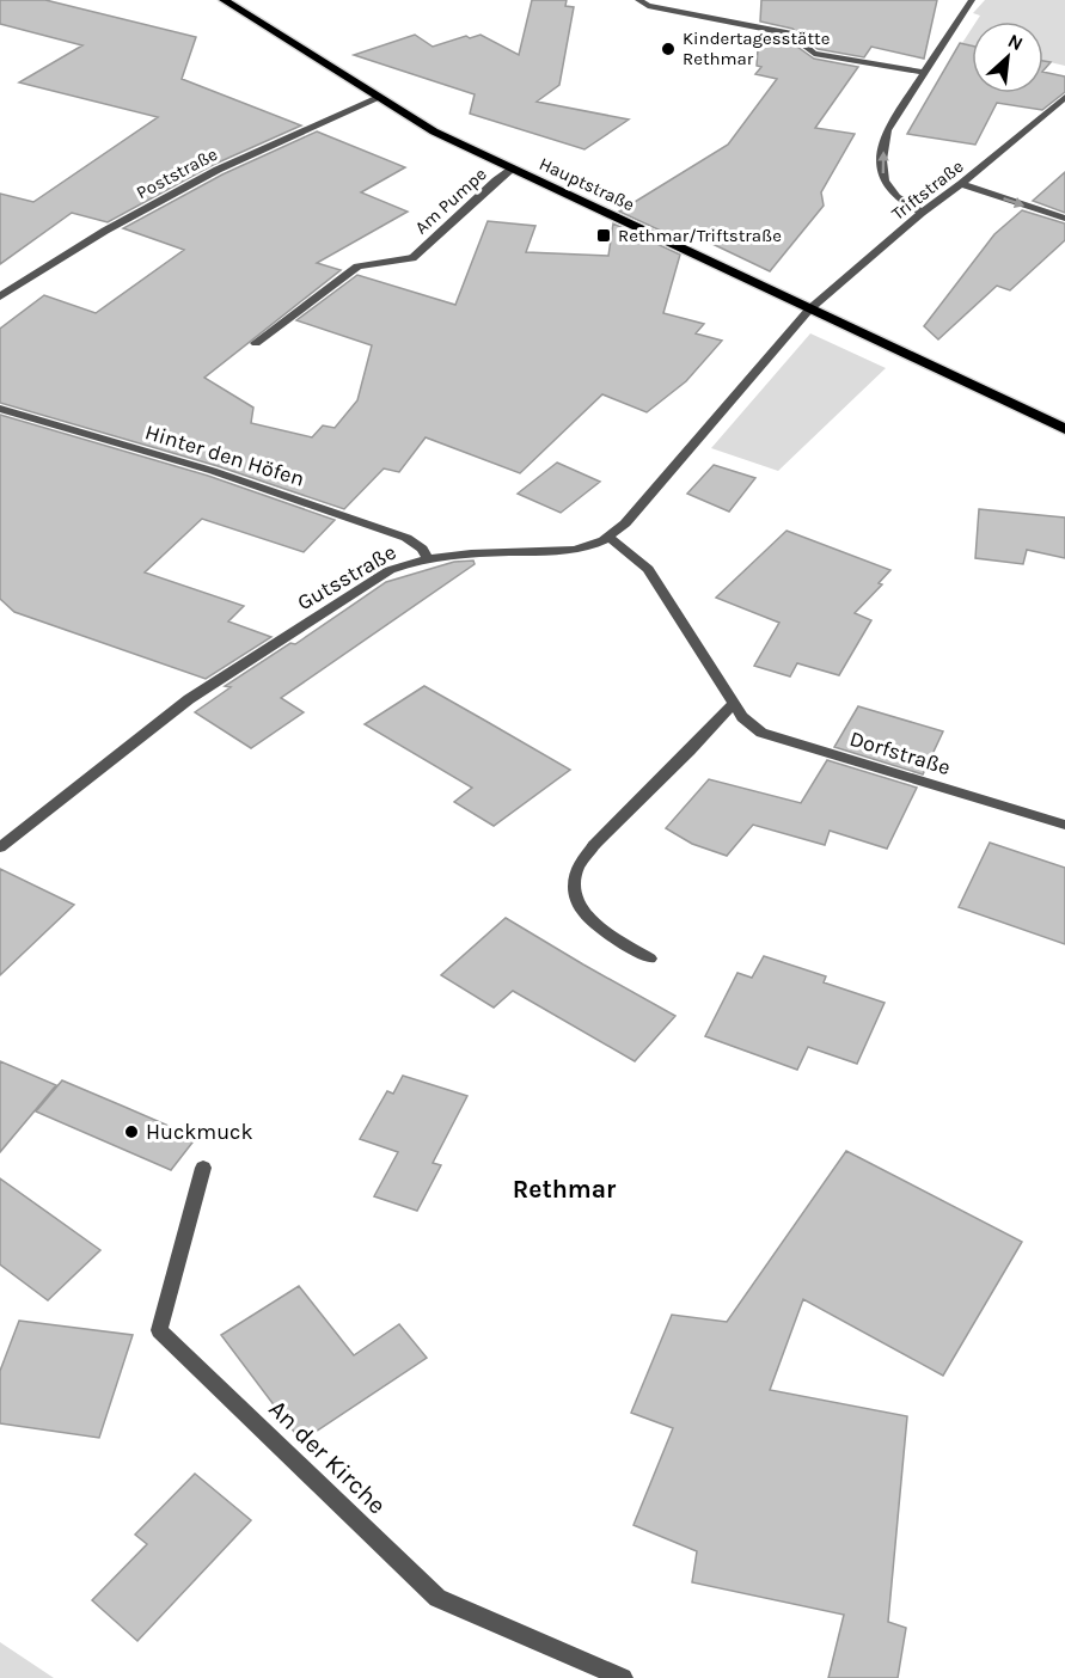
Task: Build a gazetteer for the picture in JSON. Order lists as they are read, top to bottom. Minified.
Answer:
{"streets":{"main road":["Hauptstraße"],"street":["Poststraße","Triftstraße","Am Pumpe","Hinter den Höfen","Gutsstraße","Dorfstraße","An der Kirche"]},"crossings":[["Poststraße","Hauptstraße"],["Hauptstraße","Triftstraße"],["Hauptstraße","Am Pumpe"],["Hauptstraße","Gutsstraße"],["Triftstraße","Gutsstraße"],["Hinter den Höfen","Gutsstraße"],["Gutsstraße","Dorfstraße"]],"districts":["Rethmar"],"places":{"other":["Kindertagesstätte Rethmar","Huckmuck"],"transit":["Rethmar/Triftstraße"]},"north":"top right"}
